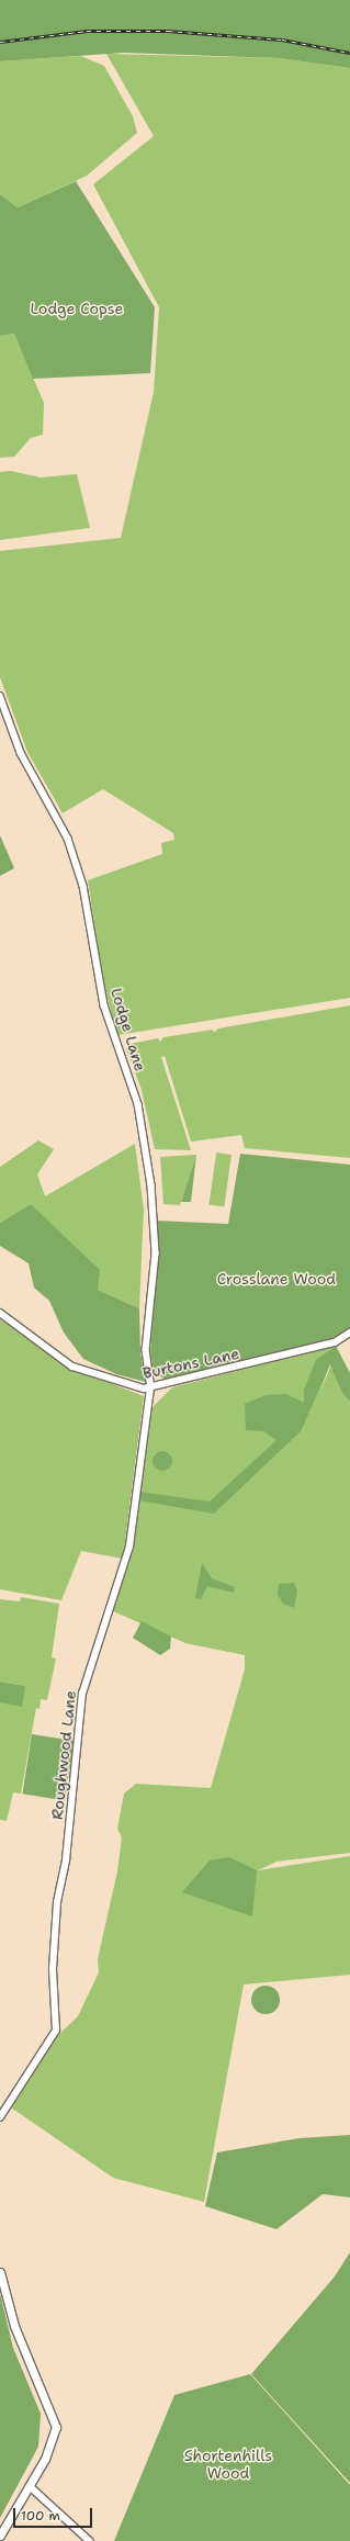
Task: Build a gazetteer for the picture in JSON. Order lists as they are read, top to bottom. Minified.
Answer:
{"streets":{"street":["Lodge Lane","Burtons Lane","Roughwood Lane"]},"crossings":[["Lodge Lane","Burtons Lane"],["Lodge Lane","Roughwood Lane"],["Burtons Lane","Roughwood Lane"]],"parks":["Lodge Copse","Crosslane Wood","Shortenhills Wood"],"scale_bar":"100 m"}
